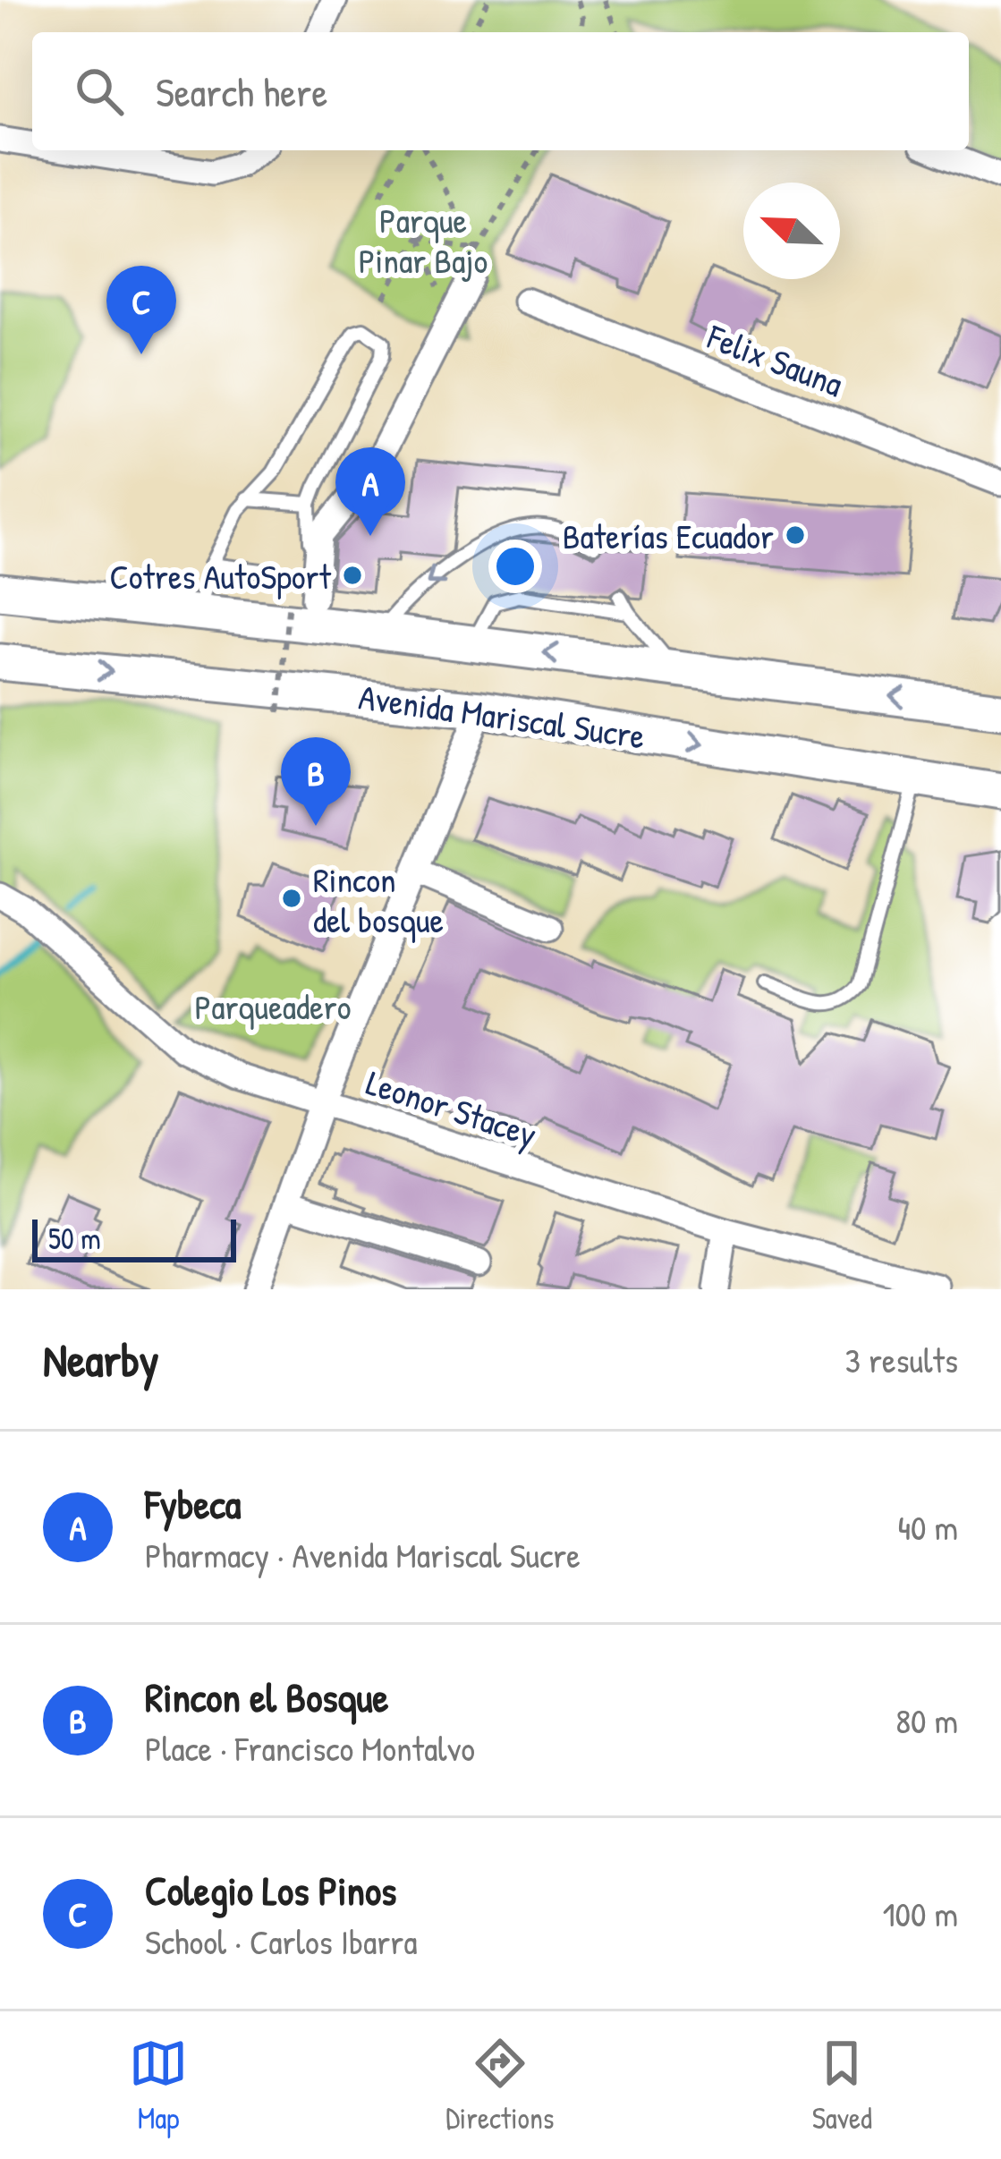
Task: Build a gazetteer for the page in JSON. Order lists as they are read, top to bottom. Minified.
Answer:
{"streets":{"main road":["Avenida Mariscal Sucre"],"street":["Felix Sauna","Leonor Stacey"]},"parks":["Parque Pinar Bajo","Parqueadero"],"places":["Baterías Ecuador","Cotres AutoSport","Rincon del bosque"],"scale_bar":"50 m","north":"top left","page":{"search":"Search here","pins":["C","A","B"],"scale":"50 m","heading":["Nearby","3 results"],"list":[{"mark":"A","name":"Fybeca","note":"Pharmacy · Avenida Mariscal Sucre","value":"40 m"},{"mark":"B","name":"Rincon el Bosque","note":"Place · Francisco Montalvo","value":"80 m"},{"mark":"C","name":"Colegio Los Pinos","note":"School · Carlos Ibarra","value":"100 m"}],"nav":["Map","Directions","Saved"]}}
